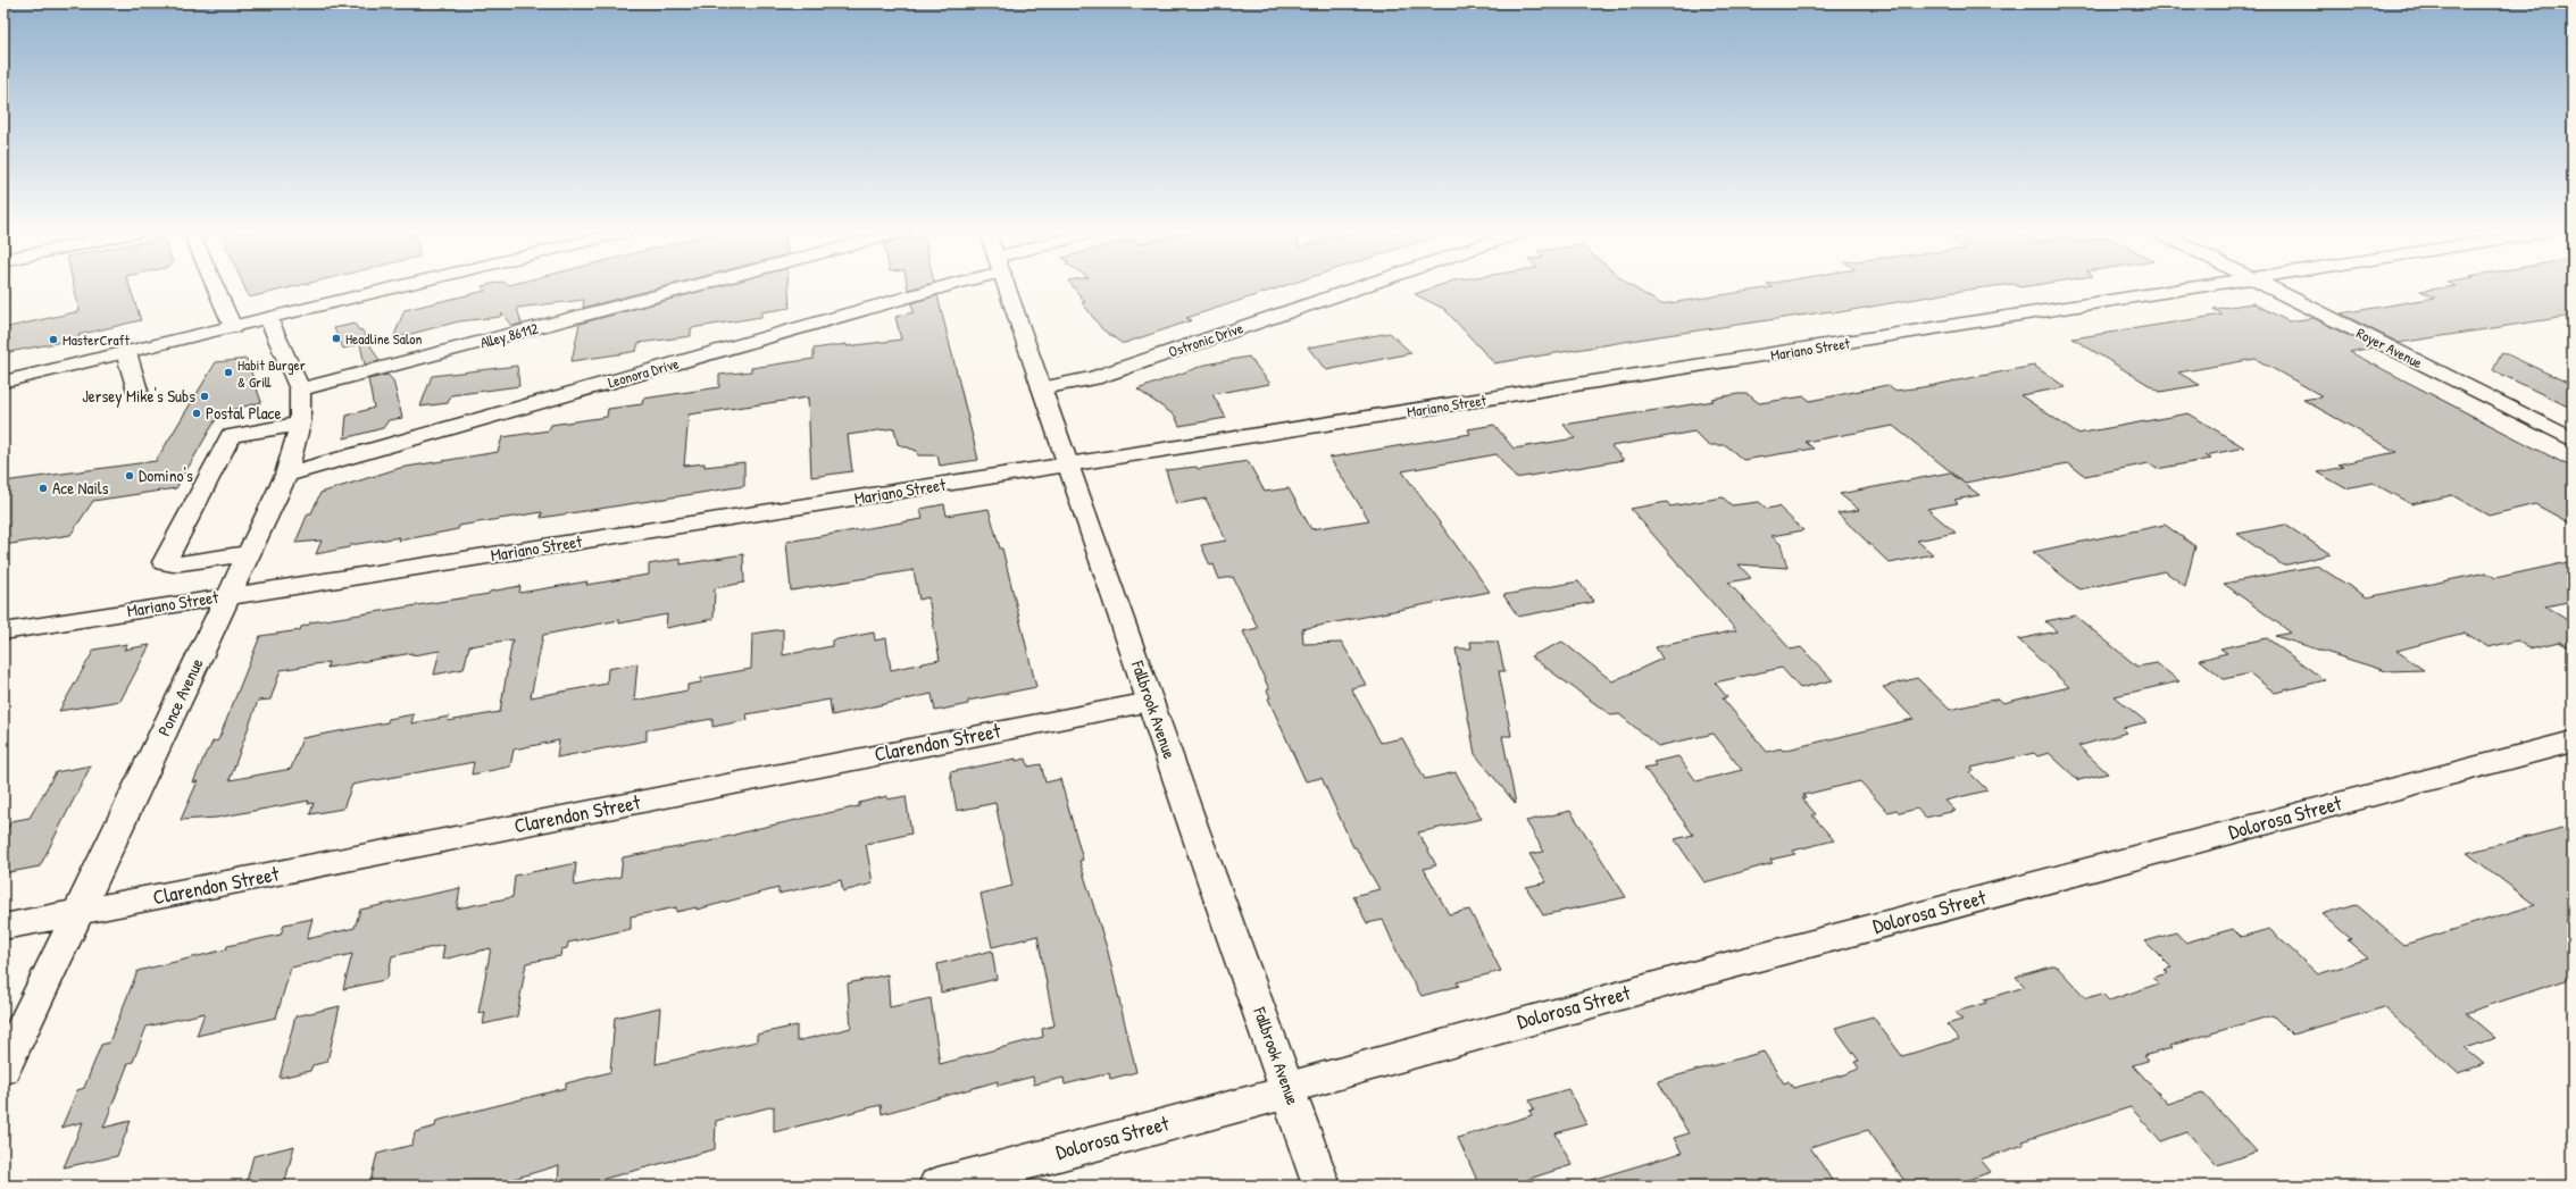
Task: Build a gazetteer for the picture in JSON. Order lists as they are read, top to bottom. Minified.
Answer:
{"streets":{"street":["Alley 86112","Ostronic Drive","Royer Avenue","Mariano Street","Leonora Drive","Ponce Avenue","Fallbrook Avenue","Clarendon Street","Dolorosa Street"]},"crossings":[["Alley 86112","Ponce Avenue"],["Ostronic Drive","Fallbrook Avenue"],["Mariano Street","Ponce Avenue"],["Mariano Street","Fallbrook Avenue"],["Leonora Drive","Ponce Avenue"],["Ponce Avenue","Clarendon Street"],["Fallbrook Avenue","Clarendon Street"],["Fallbrook Avenue","Dolorosa Street"]],"places":["Headline Salon","MasterCraft","Habit Burger & Grill","Jersey Mike's Subs","Postal Place","Domino's","Ace Nails"]}
